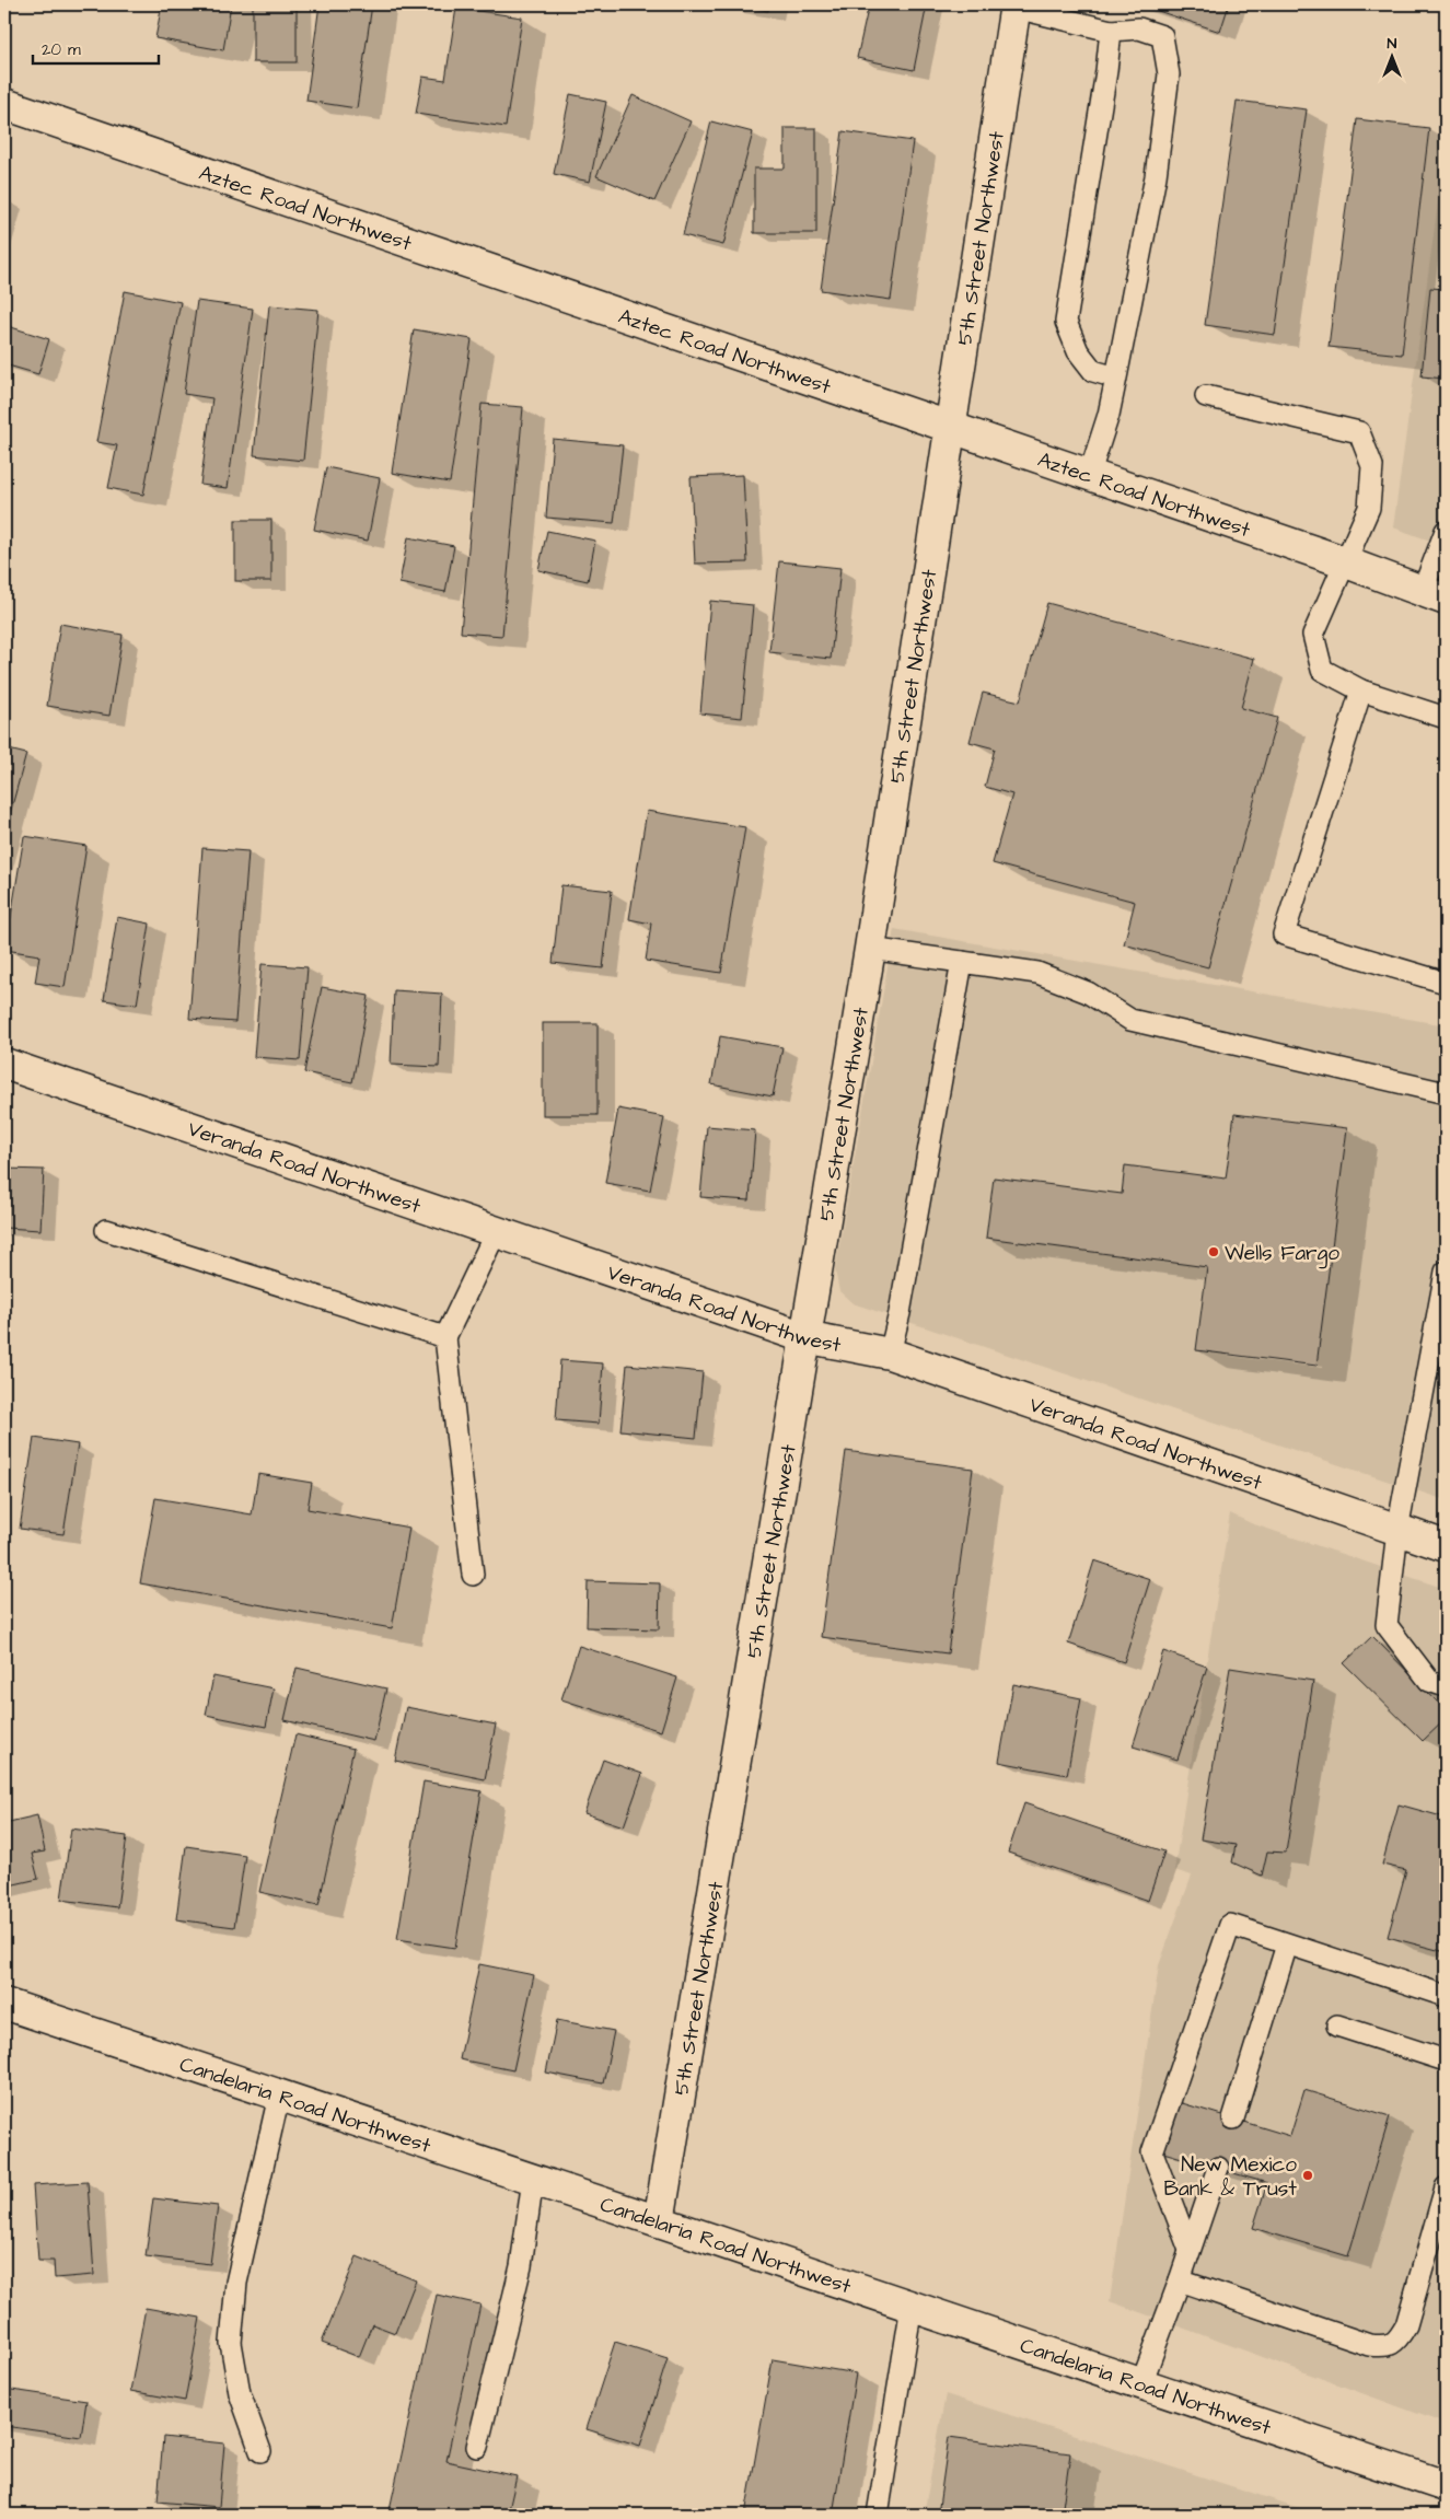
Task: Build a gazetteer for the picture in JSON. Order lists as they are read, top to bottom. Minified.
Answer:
{"streets":{"street":["Aztec Road Northwest","5th Street Northwest","Veranda Road Northwest","Candelaria Road Northwest"]},"crossings":[["Aztec Road Northwest","5th Street Northwest"],["5th Street Northwest","Veranda Road Northwest"],["5th Street Northwest","Candelaria Road Northwest"]],"places":["Wells Fargo","New Mexico Bank & Trust"],"scale_bar":"20 m","north":"top"}
